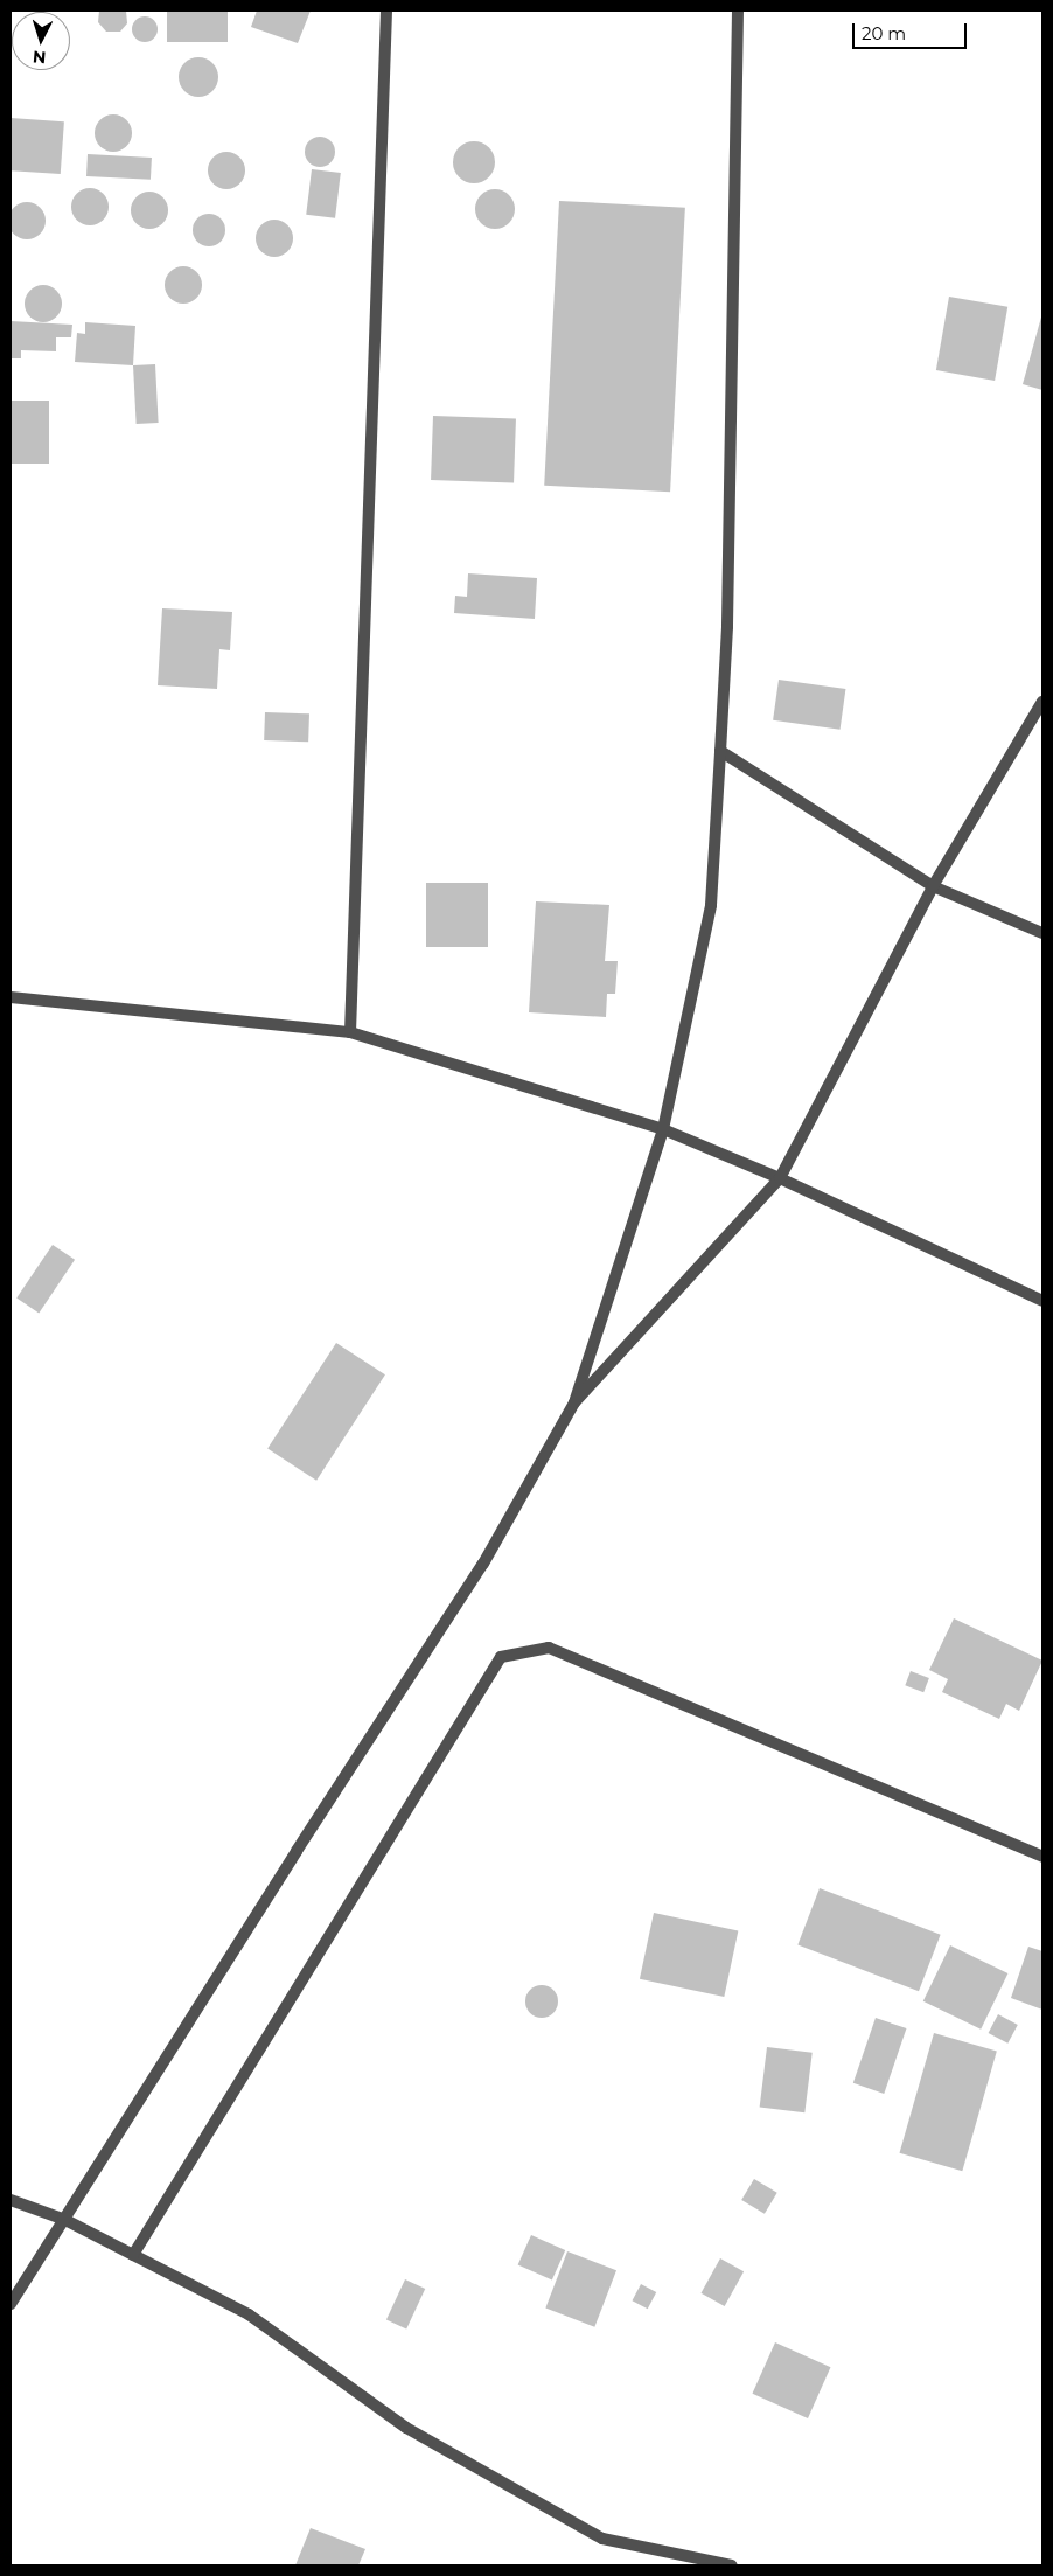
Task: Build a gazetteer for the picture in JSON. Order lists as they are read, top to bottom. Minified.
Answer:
{"scale_bar":"20 m","north":"bottom"}
